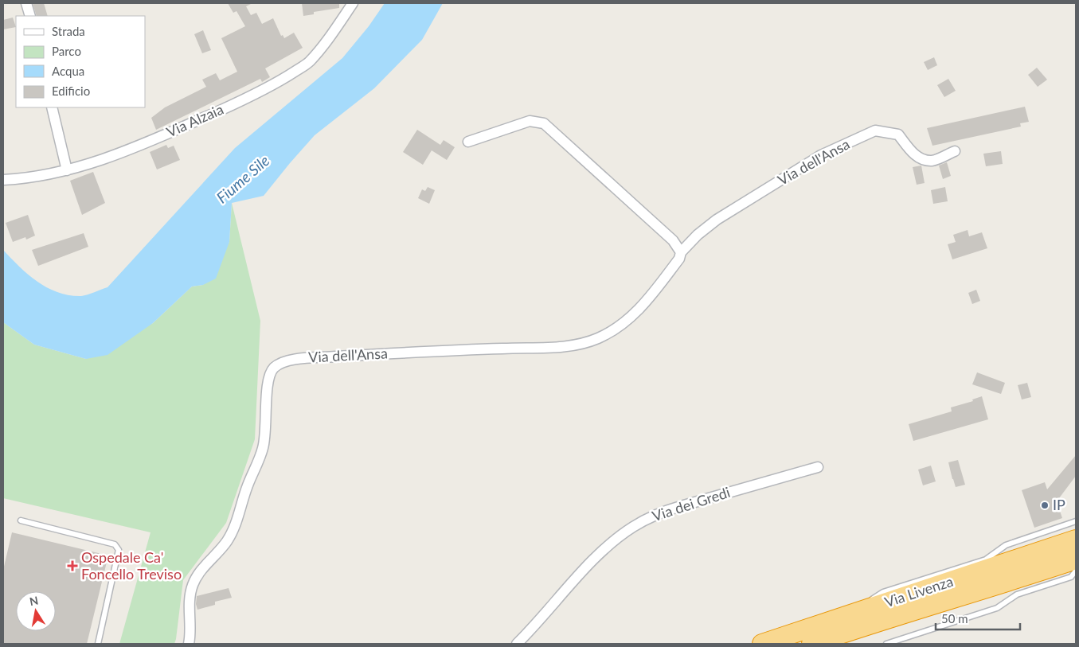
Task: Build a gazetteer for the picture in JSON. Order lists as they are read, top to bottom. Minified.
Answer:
{"streets":{"highway":["Via Livenza"],"street":["Via Alzaia","Via dell'Ansa","Via dei Gredi"]},"water":["Fiume Sile"],"places":{"other":["IP"],"health":["Ospedale Ca' Foncello Treviso"]},"legend":["Strada","Parco","Acqua","Edificio"],"scale_bar":"50 m","north":"top"}
